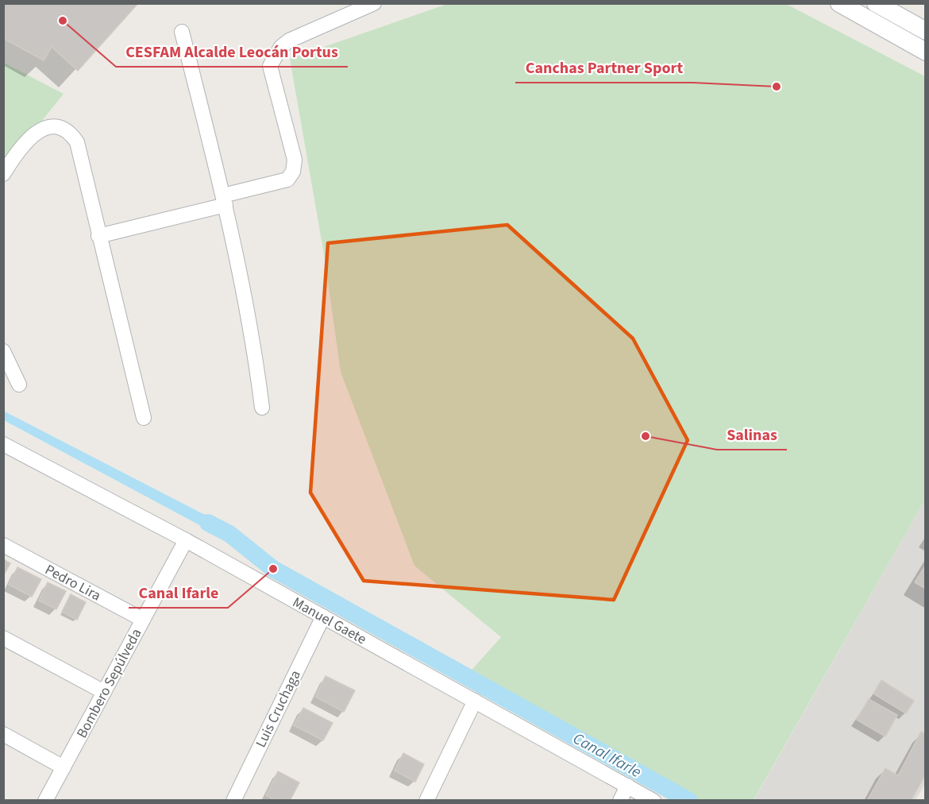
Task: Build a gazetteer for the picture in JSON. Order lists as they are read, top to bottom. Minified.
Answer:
{"streets":{"street":["Pedro Lira","Manuel Gaete","Bombero Sepúlveda","Luis Cruchaga"]},"crossings":[["Pedro Lira","Bombero Sepúlveda"],["Manuel Gaete","Bombero Sepúlveda"],["Manuel Gaete","Luis Cruchaga"]],"water":["Canal Ifarle"],"places":["CESFAM Alcalde Leocán Portus","Canchas Partner Sport","Salinas","Canal Ifarle"]}
